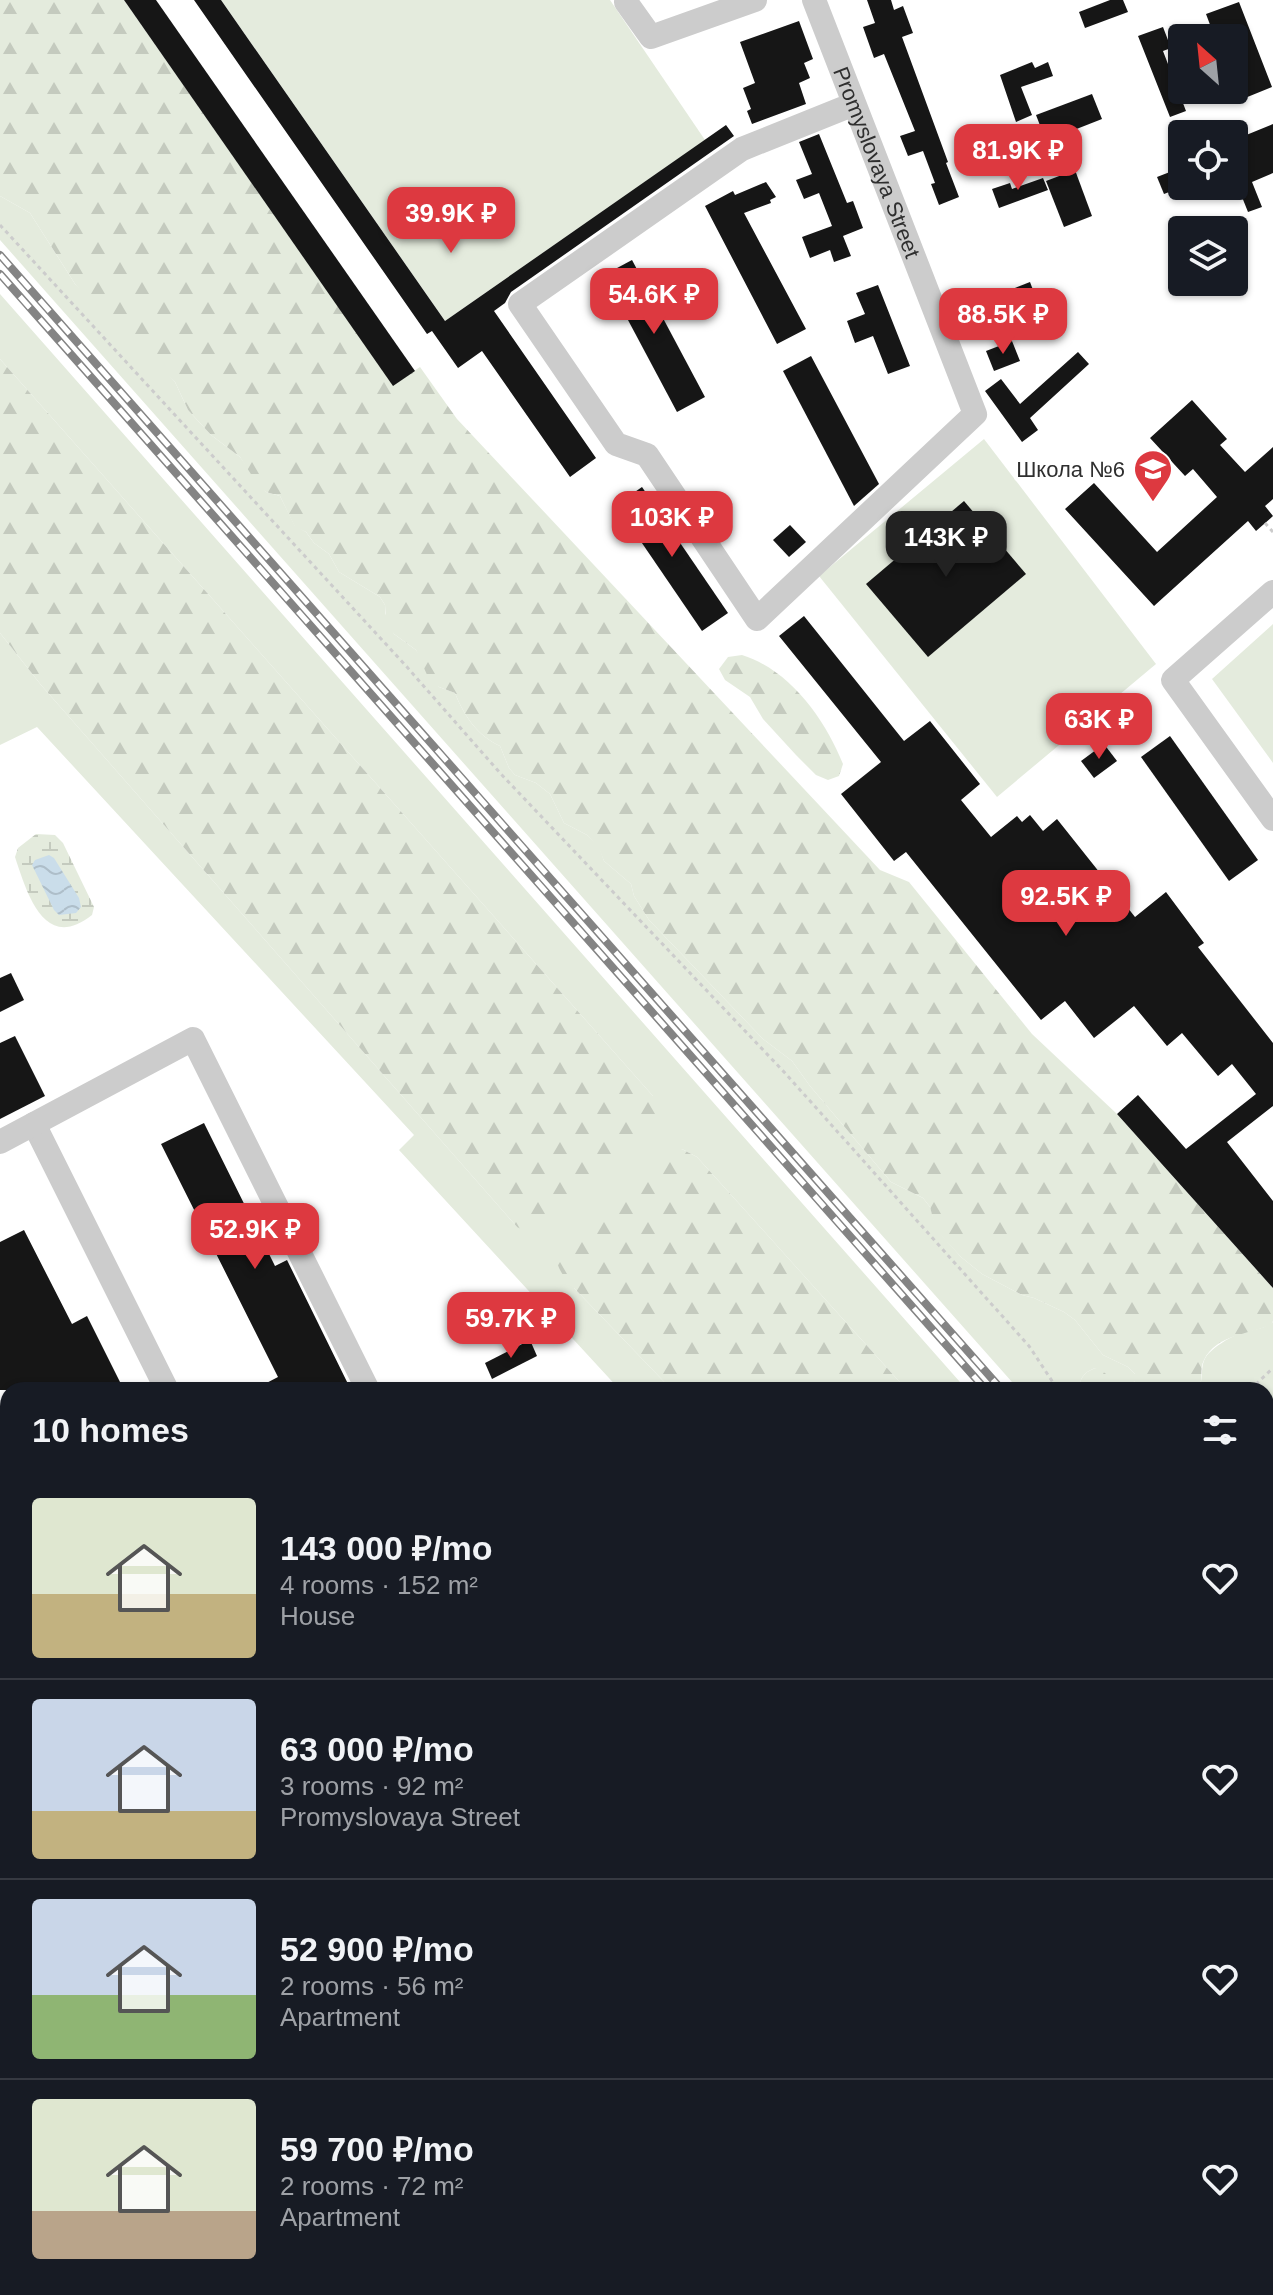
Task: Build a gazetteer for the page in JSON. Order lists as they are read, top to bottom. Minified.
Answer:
{"streets":{"street":["Promyslovaya Street"]},"places":{"school or university":["Школа №6"]},"north":"top left","page":{"price":["81.9K ₽","39.9K ₽","54.6K ₽","88.5K ₽","103K ₽","143K ₽","63K ₽","92.5K ₽","52.9K ₽","59.7K ₽"],"heading":"10 homes","list":[{"name":"143 000 ₽/mo","note":"4 rooms · 152 m² · House"},{"name":"63 000 ₽/mo","note":"3 rooms · 92 m² · Promyslovaya Street"},{"name":"52 900 ₽/mo","note":"2 rooms · 56 m² · Apartment"},{"name":"59 700 ₽/mo","note":"2 rooms · 72 m² · Apartment"}]}}
